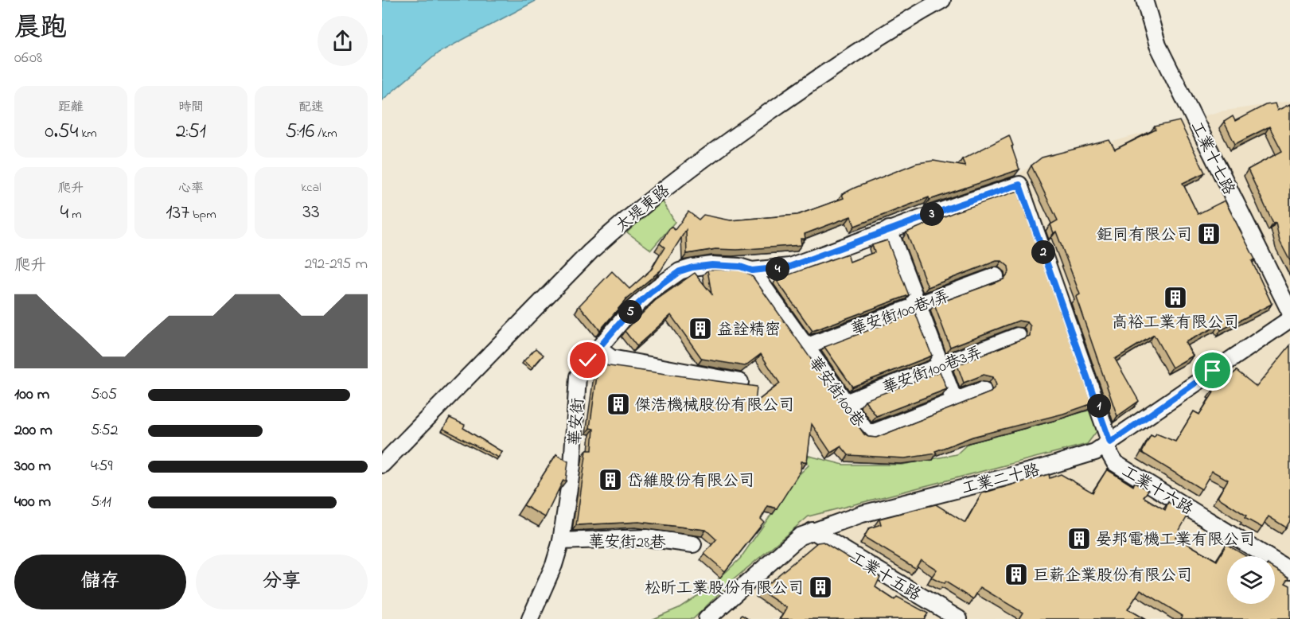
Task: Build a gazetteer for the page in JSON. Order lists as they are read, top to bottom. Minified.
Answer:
{"streets":{"street":["工業十七路","太堤東路","華安街100巷1弄","華安街100巷3弄","華安街100巷","華安街","工業二十路","工業十六路","華安街28巷","工業十五路"]},"crossings":[["華安街100巷1弄","華安街100巷"],["華安街100巷3弄","華安街100巷"],["華安街100巷","華安街"],["華安街","工業十六路"],["華安街","華安街28巷"],["工業二十路","工業十六路"],["工業二十路","工業十五路"]],"places":{"building":["鉅同有限公司","高裕工業有限公司","益詮精密","傑浩機械股份有限公司","岱維股份有限公司","晏邦電機工業有限公司","巨薪企業股份有限公司","松昕工業股份有限公司"]},"page":{"heading":["晨跑","06:08"],"stats":[["距離","0.54 km"],["時間","2:51"],["配速","5:16 /km"],["爬升","4 m"],["心率","137 bpm"],["kcal","33"]],"pins":["3","2","4","5","1"],"chart":["爬升","292–295 m"],"list":[{"name":"100 m","note":"5:05"},{"name":"200 m","note":"5:52"},{"name":"300 m","note":"4:59"},{"name":"400 m","note":"5:11"}],"buttons":["儲存","分享"]}}
